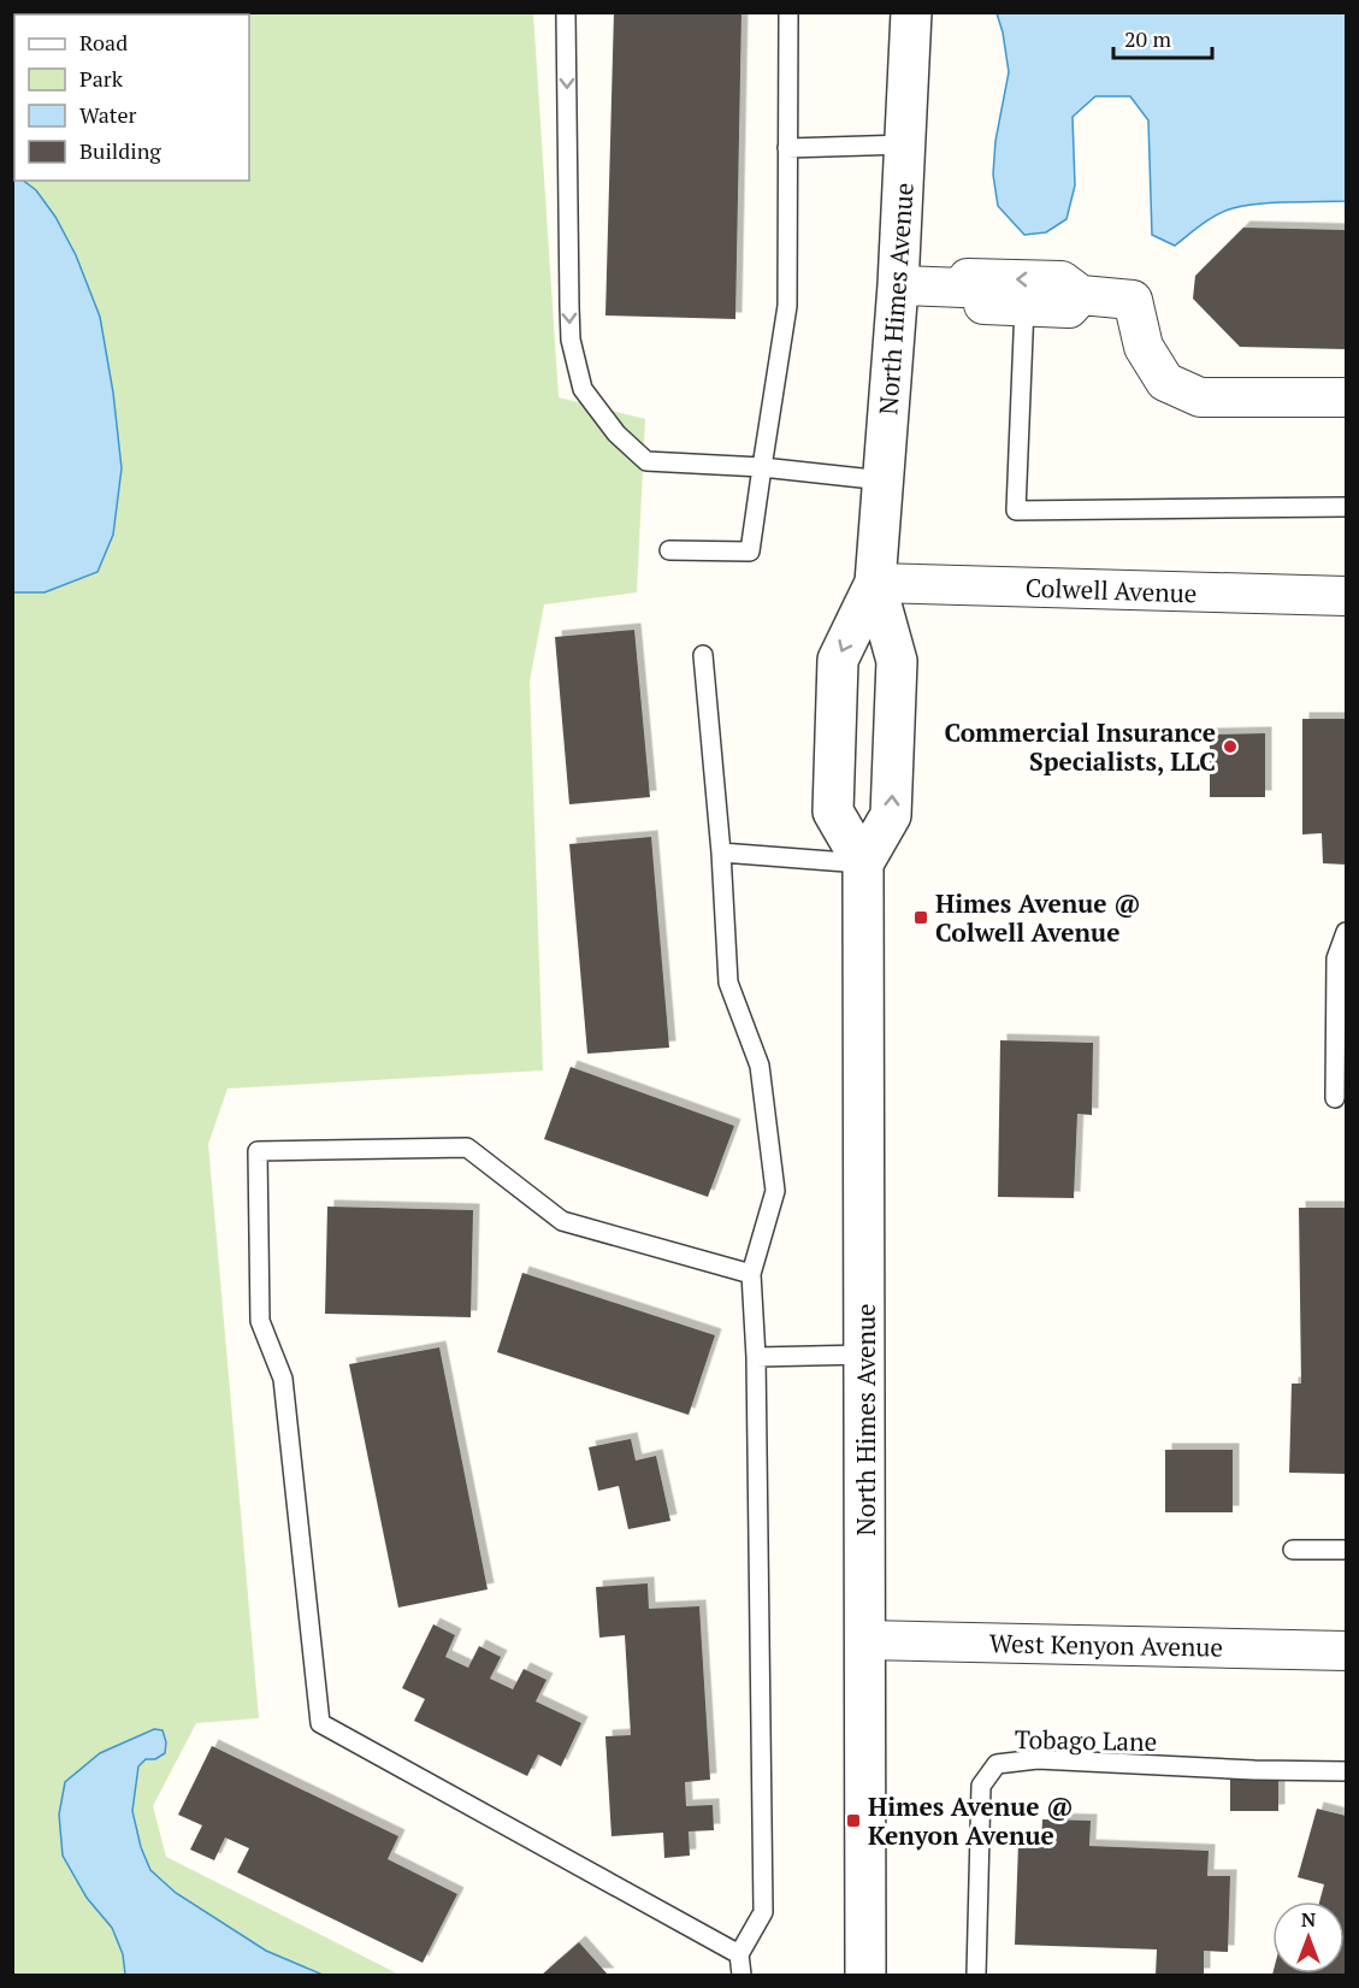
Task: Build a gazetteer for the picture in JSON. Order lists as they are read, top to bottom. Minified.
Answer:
{"streets":{"street":["North Himes Avenue","Colwell Avenue","West Kenyon Avenue"],"lane":["Tobago Lane"]},"crossings":[["North Himes Avenue","Colwell Avenue"],["North Himes Avenue","West Kenyon Avenue"]],"places":{"other":["Commercial Insurance Specialists, LLC"],"transit":["Himes Avenue @ Colwell Avenue","Himes Avenue @ Kenyon Avenue"]},"legend":["Road","Park","Water","Building"],"scale_bar":"20 m","north":"top"}
